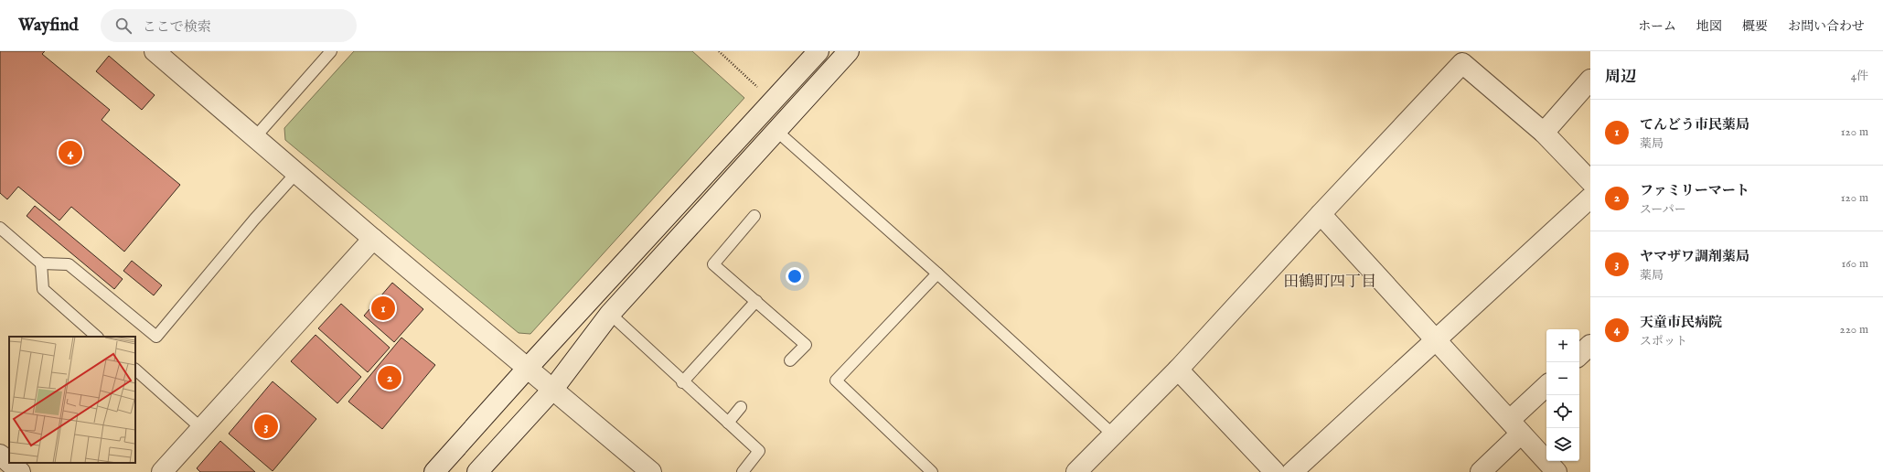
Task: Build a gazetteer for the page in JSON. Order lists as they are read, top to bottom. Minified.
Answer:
{"districts":["田鶴町四丁目"],"page":{"header":"Wayfind","search":"ここで検索","nav":["ホーム","地図","概要","お問い合わせ"],"heading":["周辺","4件"],"list":[{"mark":"1","name":"てんどう市民薬局","note":"薬局","value":"120 m"},{"mark":"2","name":"ファミリーマート","note":"スーパー","value":"120 m"},{"mark":"3","name":"ヤマザワ調剤薬局","note":"薬局","value":"160 m"},{"mark":"4","name":"天童市民病院","note":"スポット","value":"220 m"}],"pins":["4","1","2","3"],"map_buttons":["+","−"]}}
